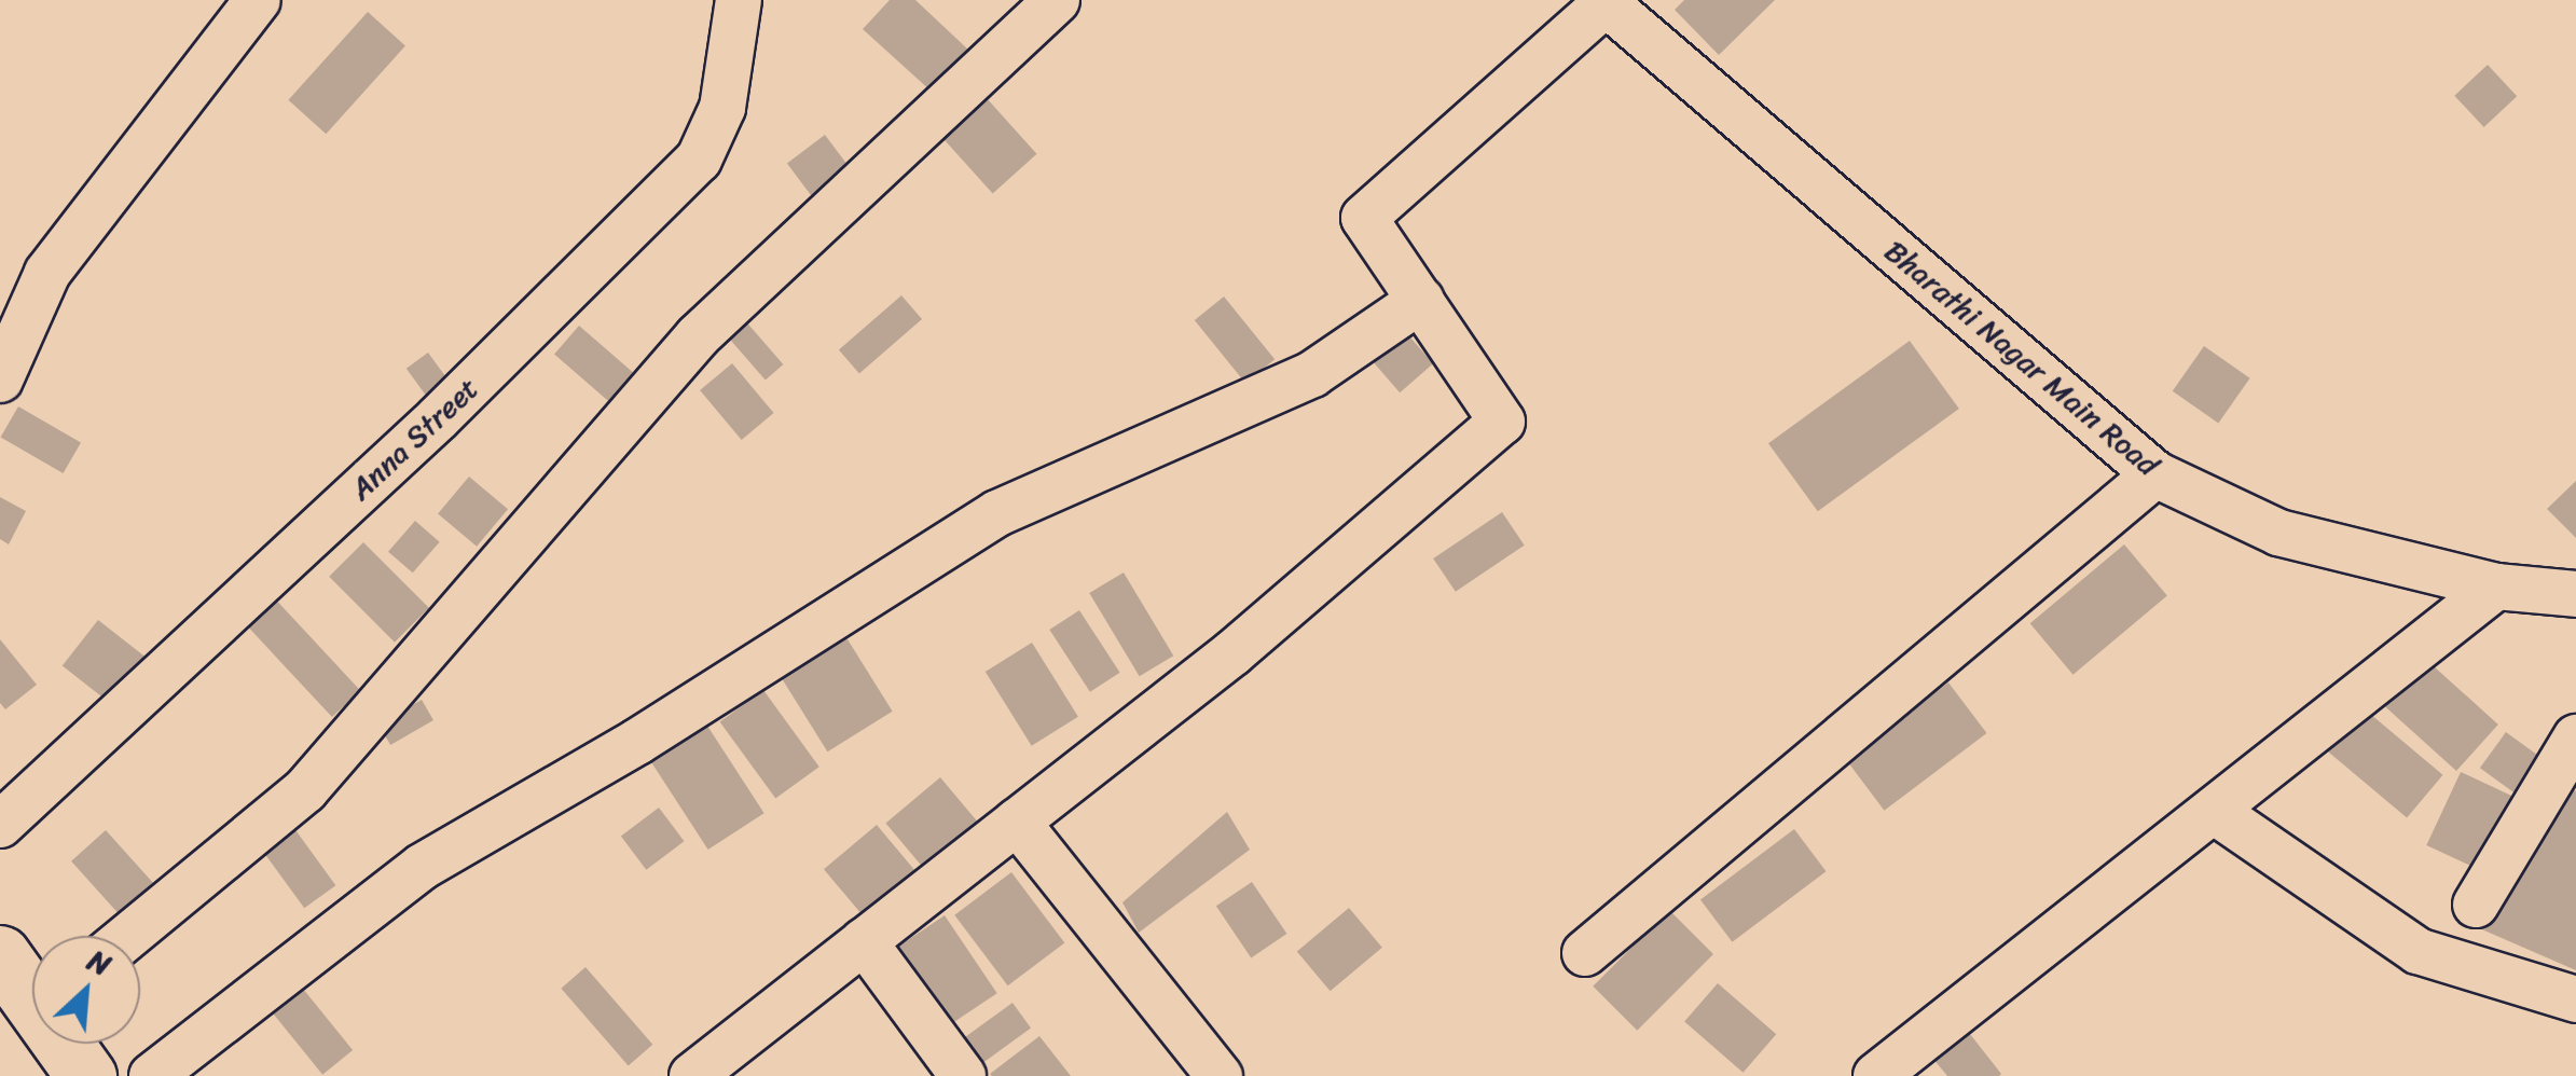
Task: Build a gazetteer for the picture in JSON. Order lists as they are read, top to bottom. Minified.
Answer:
{"streets":{"street":["Bharathi Nagar Main Road","Anna Street"]},"north":"top right"}
